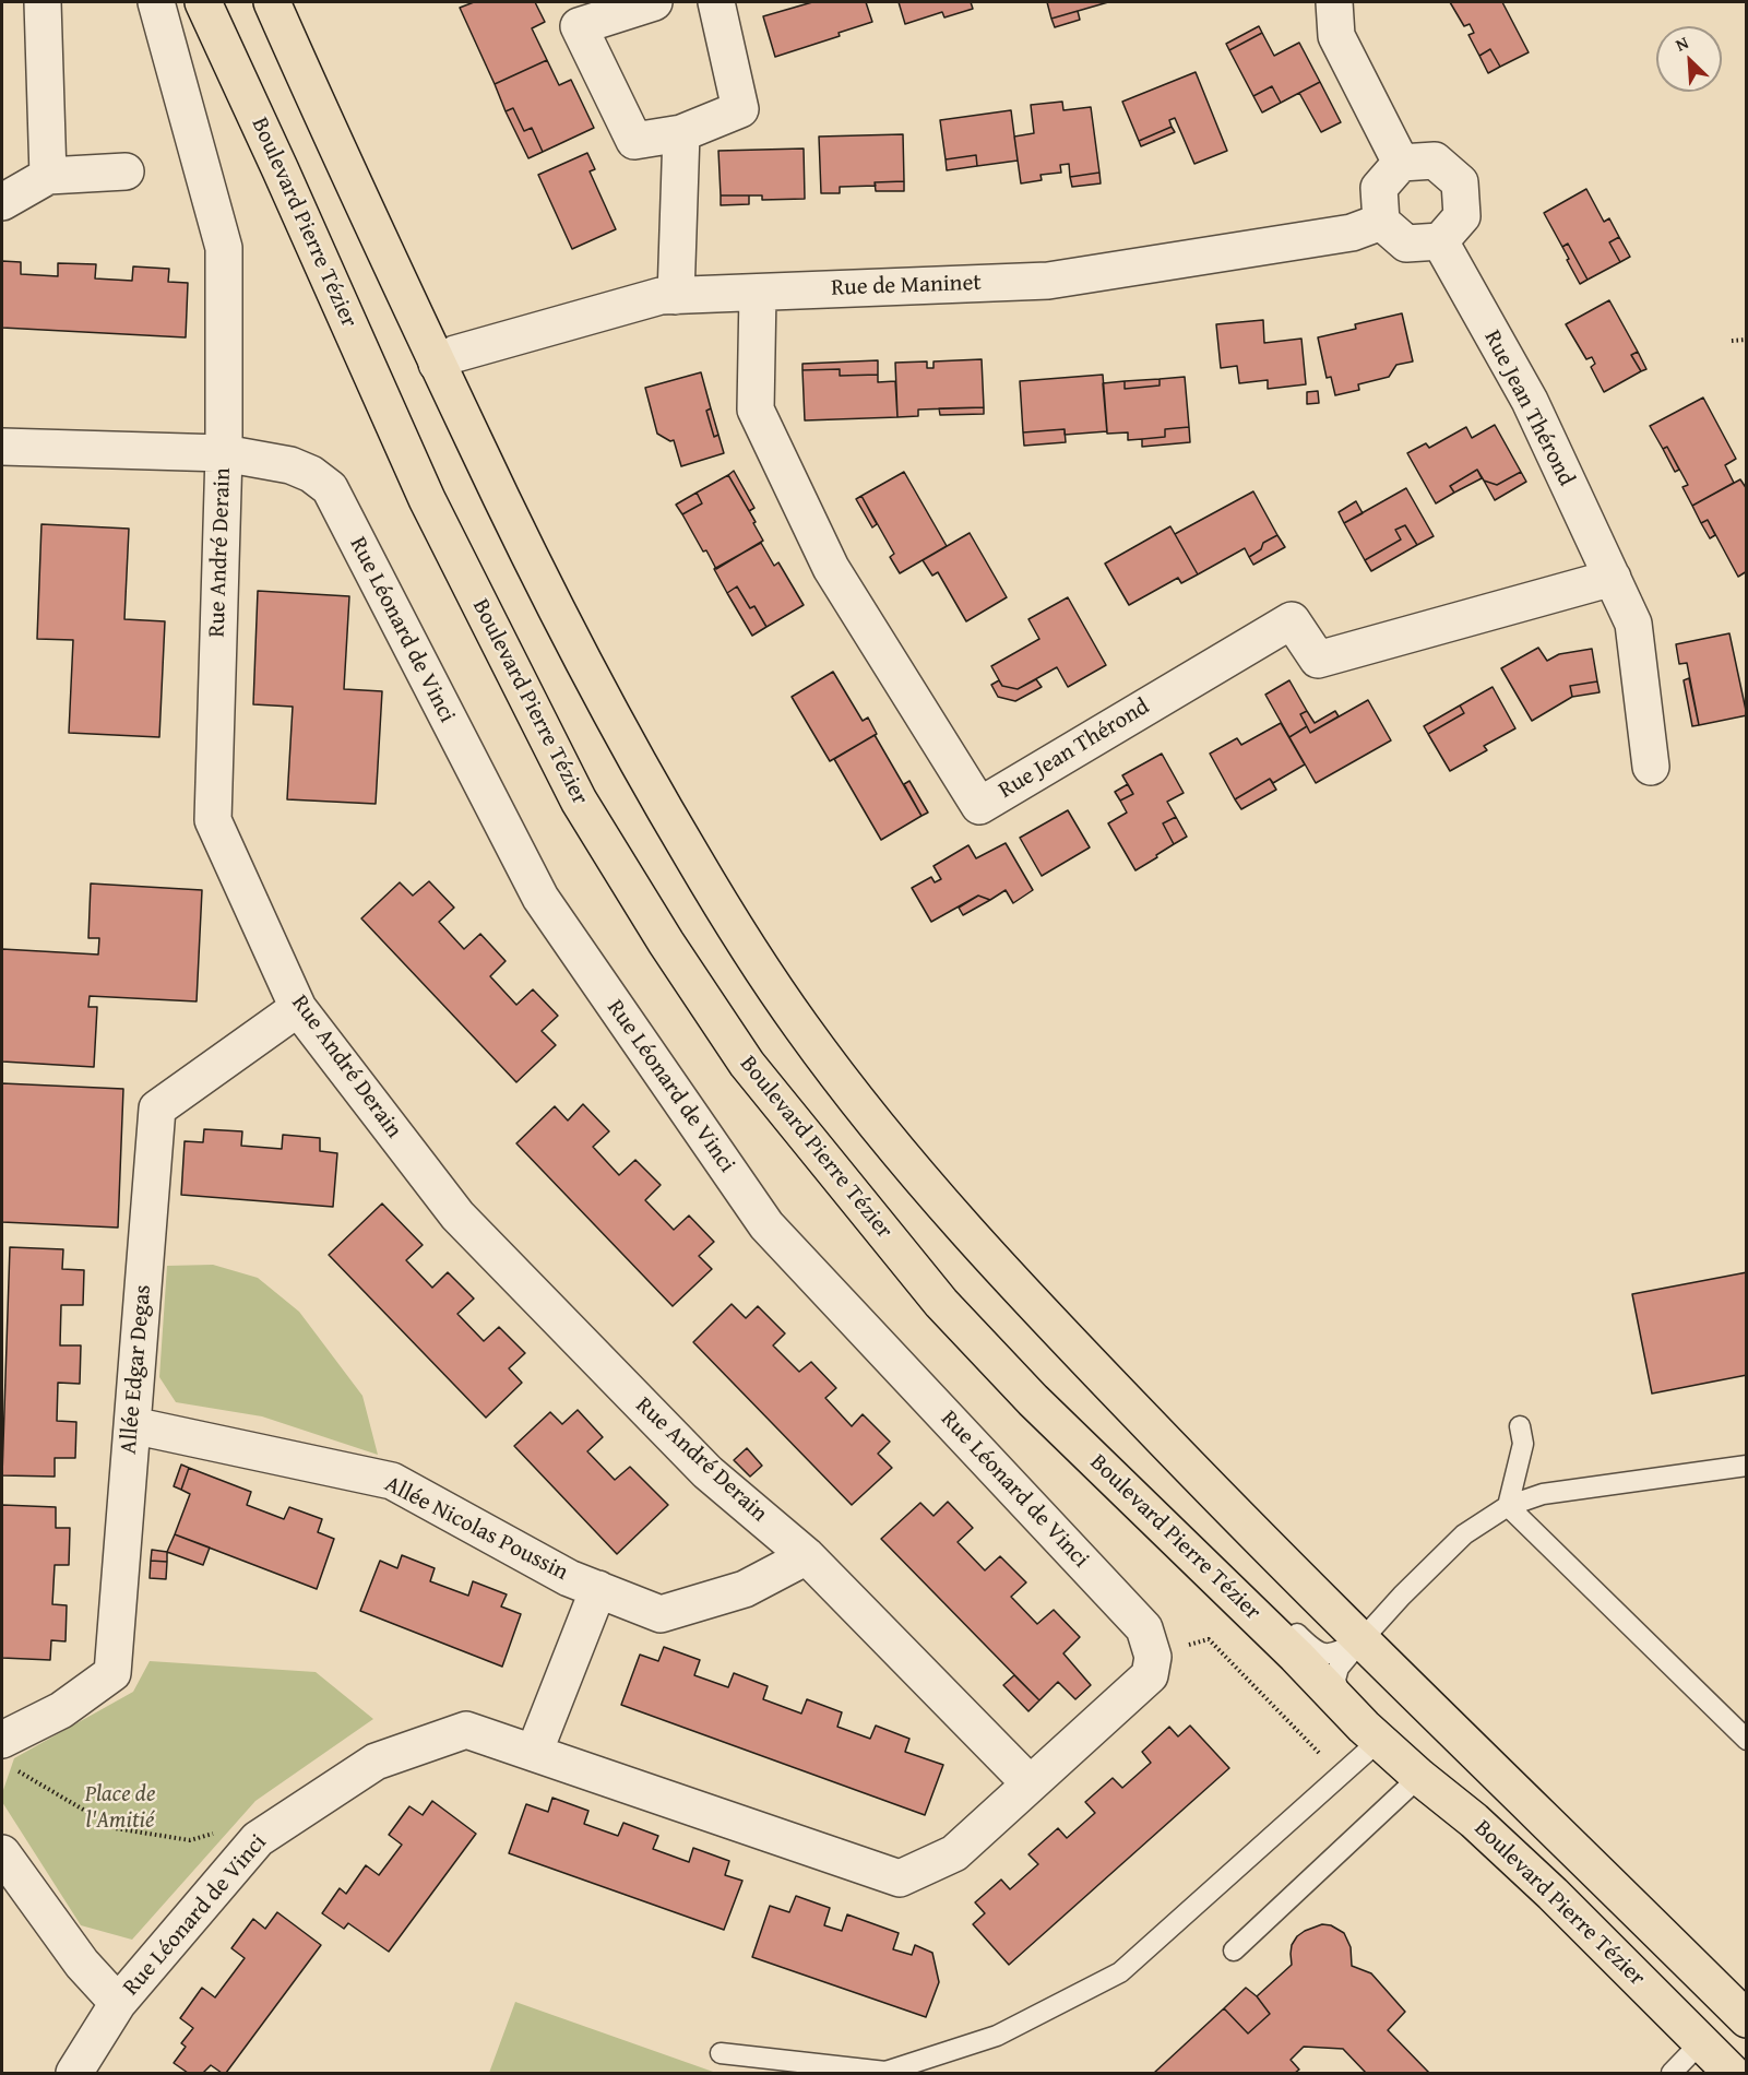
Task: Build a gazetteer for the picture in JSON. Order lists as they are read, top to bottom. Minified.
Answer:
{"streets":{"main road":["Boulevard Pierre Tézier"],"street":["Rue de Maninet","Rue Jean Thérond","Rue André Derain","Rue Léonard de Vinci","Allée Edgar Degas","Allée Nicolas Poussin"]},"crossings":[["Rue de Maninet","Rue Jean Thérond"],["Rue André Derain","Rue Léonard de Vinci"],["Rue André Derain","Allée Edgar Degas"],["Rue André Derain","Allée Nicolas Poussin"],["Allée Edgar Degas","Allée Nicolas Poussin"]],"parks":["Place de l'Amitié"],"north":"top left"}
